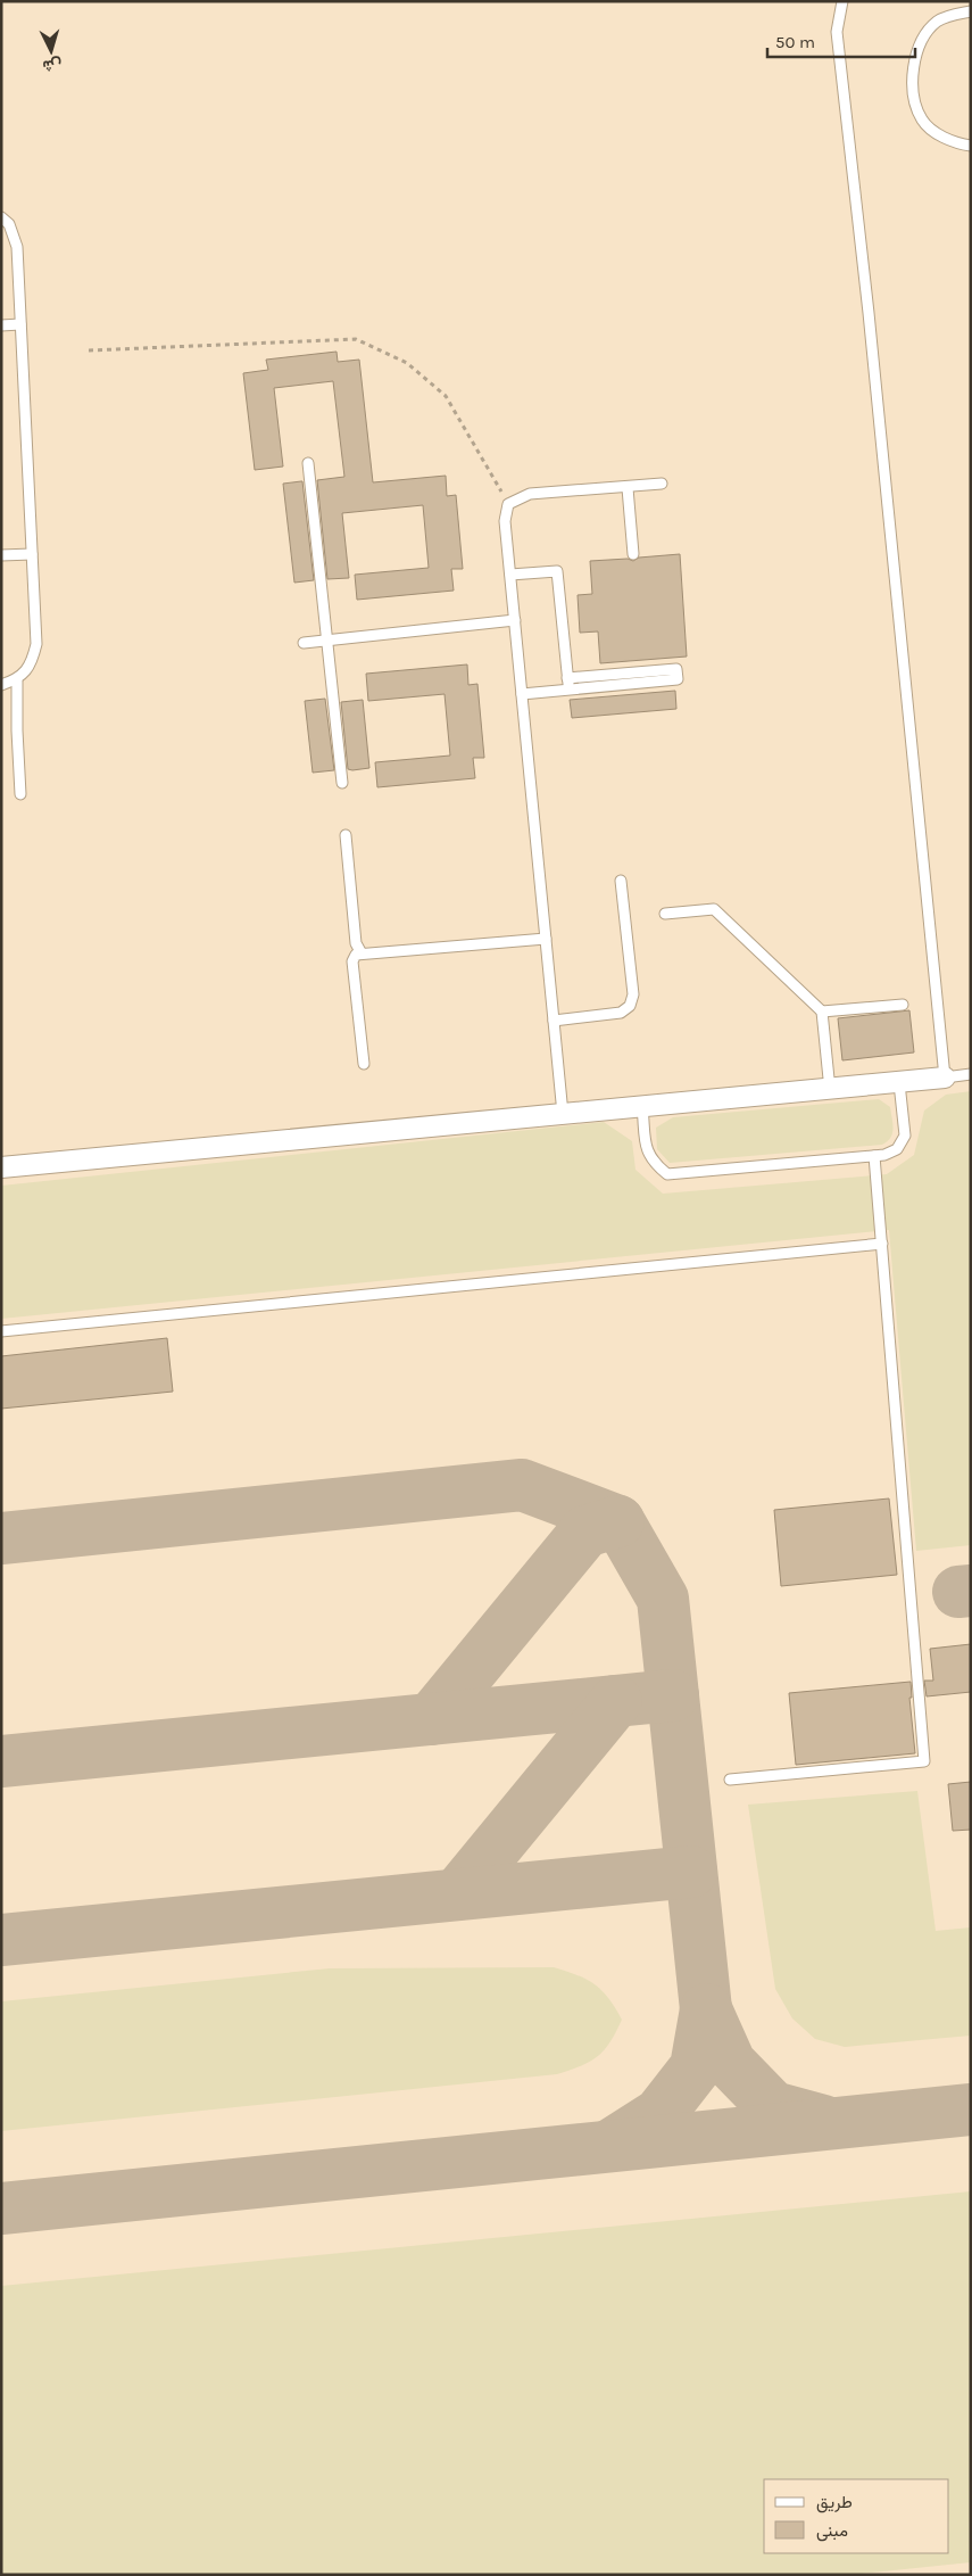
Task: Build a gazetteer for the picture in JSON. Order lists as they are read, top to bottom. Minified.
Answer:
{"legend":["طريق","مبنى"],"scale_bar":"50 m","north":"bottom"}
